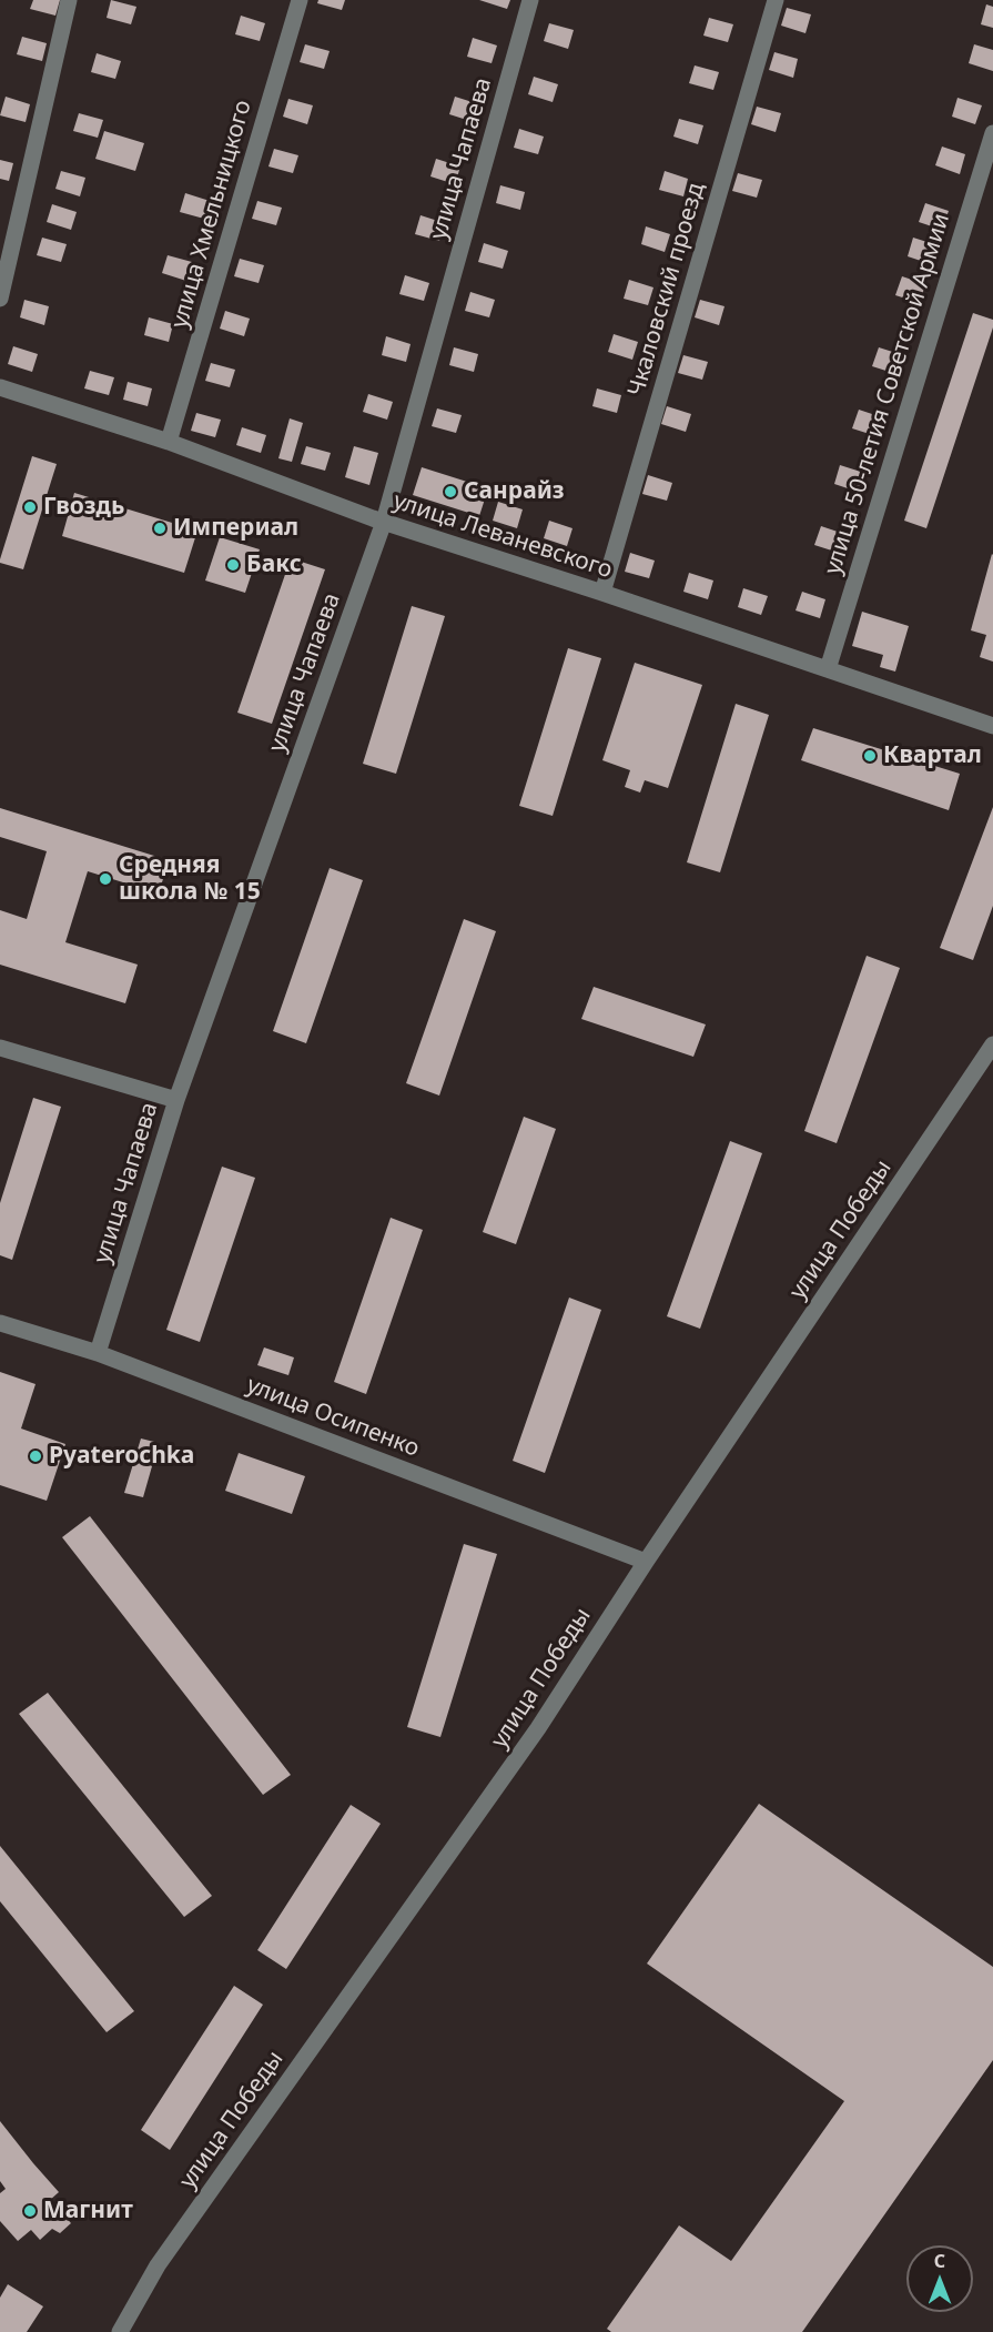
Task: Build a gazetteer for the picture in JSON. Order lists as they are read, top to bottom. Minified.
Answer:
{"streets":{"street":["улица Чапаева","улица Хмельницкого","Чкаловский проезд","улица 50-летия Советской Армии","улица Леваневского","улица Победы","улица Осипенко"]},"crossings":[["улица Чапаева","улица Леваневского"],["улица Чапаева","улица Осипенко"],["улица Хмельницкого","улица Леваневского"],["Чкаловский проезд","улица Леваневского"],["улица 50-летия Советской Армии","улица Леваневского"],["улица Победы","улица Осипенко"]],"places":["Санрайз","Гвоздь","Империал","Бакс","Квартал","Средняя школа № 15","Pyaterochka","Магнит"],"north":"top"}
